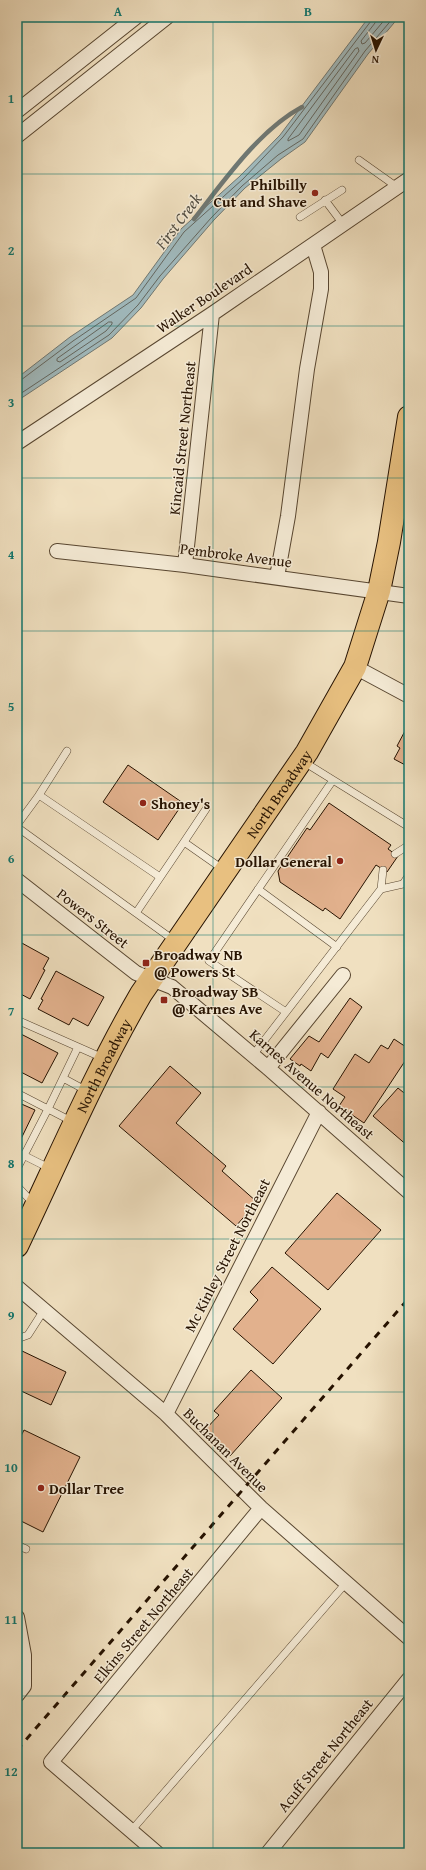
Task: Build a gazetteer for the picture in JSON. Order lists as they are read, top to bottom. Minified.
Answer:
{"streets":{"main road":["North Broadway"],"street":["Walker Boulevard","Kincaid Street Northeast","Pembroke Avenue","Powers Street","Karnes Avenue Northeast","Mc Kinley Street Northeast","Buchanan Avenue","Elkins Street Northeast","Acuff Street Northeast"]},"crossings":[["Walker Boulevard","Kincaid Street Northeast"],["Kincaid Street Northeast","Pembroke Avenue"],["Pembroke Avenue","North Broadway"],["North Broadway","Powers Street"],["North Broadway","Karnes Avenue Northeast"],["Powers Street","Karnes Avenue Northeast"],["Karnes Avenue Northeast","Mc Kinley Street Northeast"],["Mc Kinley Street Northeast","Buchanan Avenue"],["Buchanan Avenue","Elkins Street Northeast"]],"water":["First Creek"],"places":{"other":["Philbilly Cut and Shave","Shoney's","Dollar General","Dollar Tree"],"transit":["Broadway NB @ Powers St","Broadway SB @ Karnes Ave"]},"north":"bottom","grid":{"columns":["A","B"],"rows":["1","2","3","4","5","6","7","8","9","10","11","12"]}}
